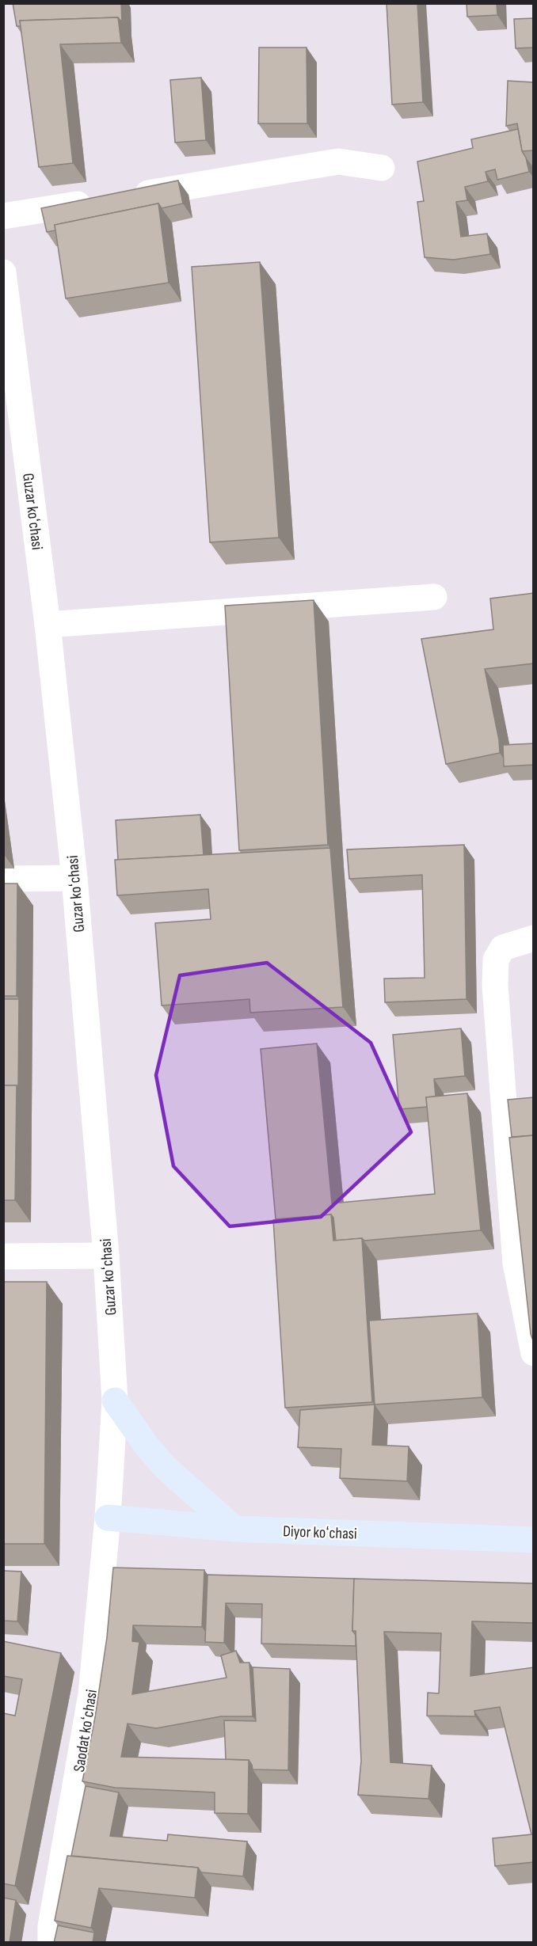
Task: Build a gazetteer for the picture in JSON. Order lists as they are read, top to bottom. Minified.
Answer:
{"streets":{"main road":["Diyor koʻchasi"],"street":["Guzar koʻchasi","Saodat koʻchasi"]},"crossings":[["Guzar koʻchasi","Diyor koʻchasi"],["Guzar koʻchasi","Saodat koʻchasi"],["Diyor koʻchasi","Saodat koʻchasi"]]}
